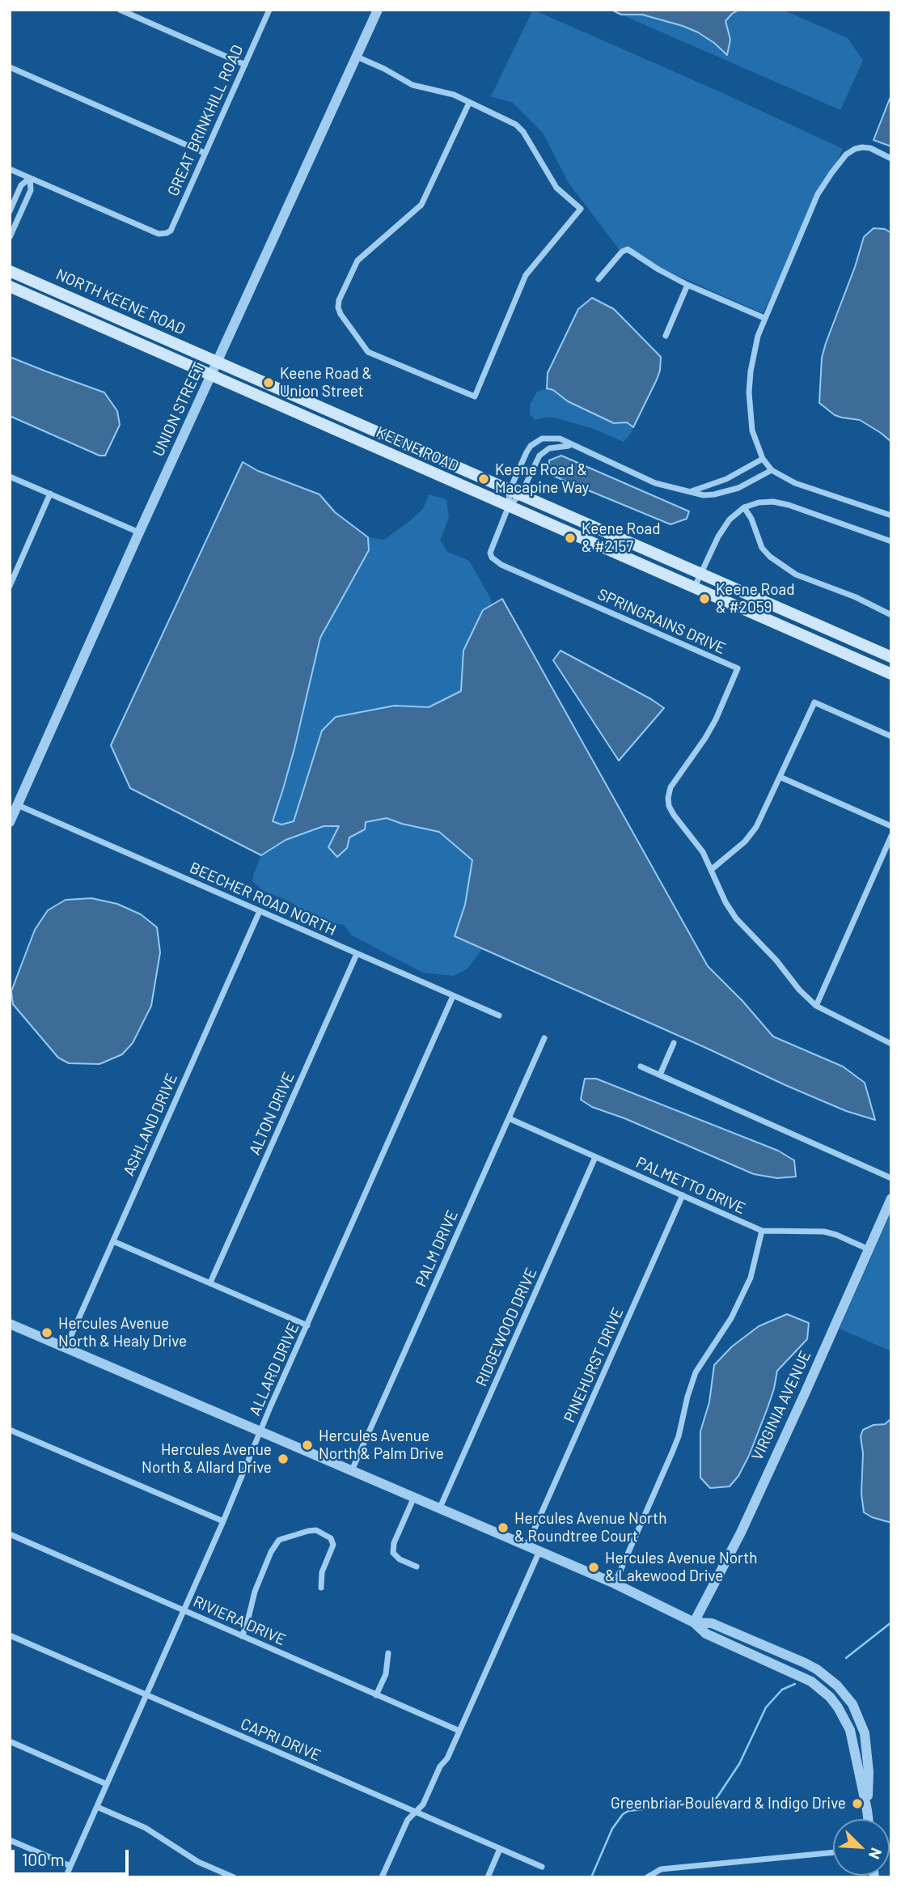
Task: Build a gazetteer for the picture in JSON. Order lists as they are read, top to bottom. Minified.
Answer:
{"streets":{"main road":["NORTH KEENE ROAD","KEENE ROAD"],"street":["GREAT BRINKHILL ROAD","UNION STREET","SPRINGRAINS DRIVE","BEECHER ROAD NORTH","ALTON DRIVE","ASHLAND DRIVE","PALMETTO DRIVE","PALM DRIVE","RIDGEWOOD DRIVE","PINEHURST DRIVE","ALLARD DRIVE","VIRGINIA AVENUE","RIVIERA DRIVE","CAPRI DRIVE"]},"crossings":[["NORTH KEENE ROAD","UNION STREET"],["NORTH KEENE ROAD","KEENE ROAD"],["UNION STREET","KEENE ROAD"],["UNION STREET","BEECHER ROAD NORTH"],["KEENE ROAD","SPRINGRAINS DRIVE"],["BEECHER ROAD NORTH","ALTON DRIVE"],["BEECHER ROAD NORTH","ASHLAND DRIVE"],["BEECHER ROAD NORTH","ALLARD DRIVE"],["PALMETTO DRIVE","PALM DRIVE"],["PALMETTO DRIVE","RIDGEWOOD DRIVE"],["PALMETTO DRIVE","PINEHURST DRIVE"],["PALMETTO DRIVE","VIRGINIA AVENUE"],["ALLARD DRIVE","RIVIERA DRIVE"],["ALLARD DRIVE","CAPRI DRIVE"]],"places":["Keene Road & Union Street","Keene Road & Macapine Way","Keene Road & #2157","Keene Road & #2059","Hercules Avenue North & Healy Drive","Hercules Avenue North & Palm Drive","Hercules Avenue North & Allard Drive","Hercules Avenue North & Roundtree Court","Hercules Avenue North & Lakewood Drive","Greenbriar Boulevard & Indigo Drive"],"scale_bar":"100 m","north":"bottom right"}
